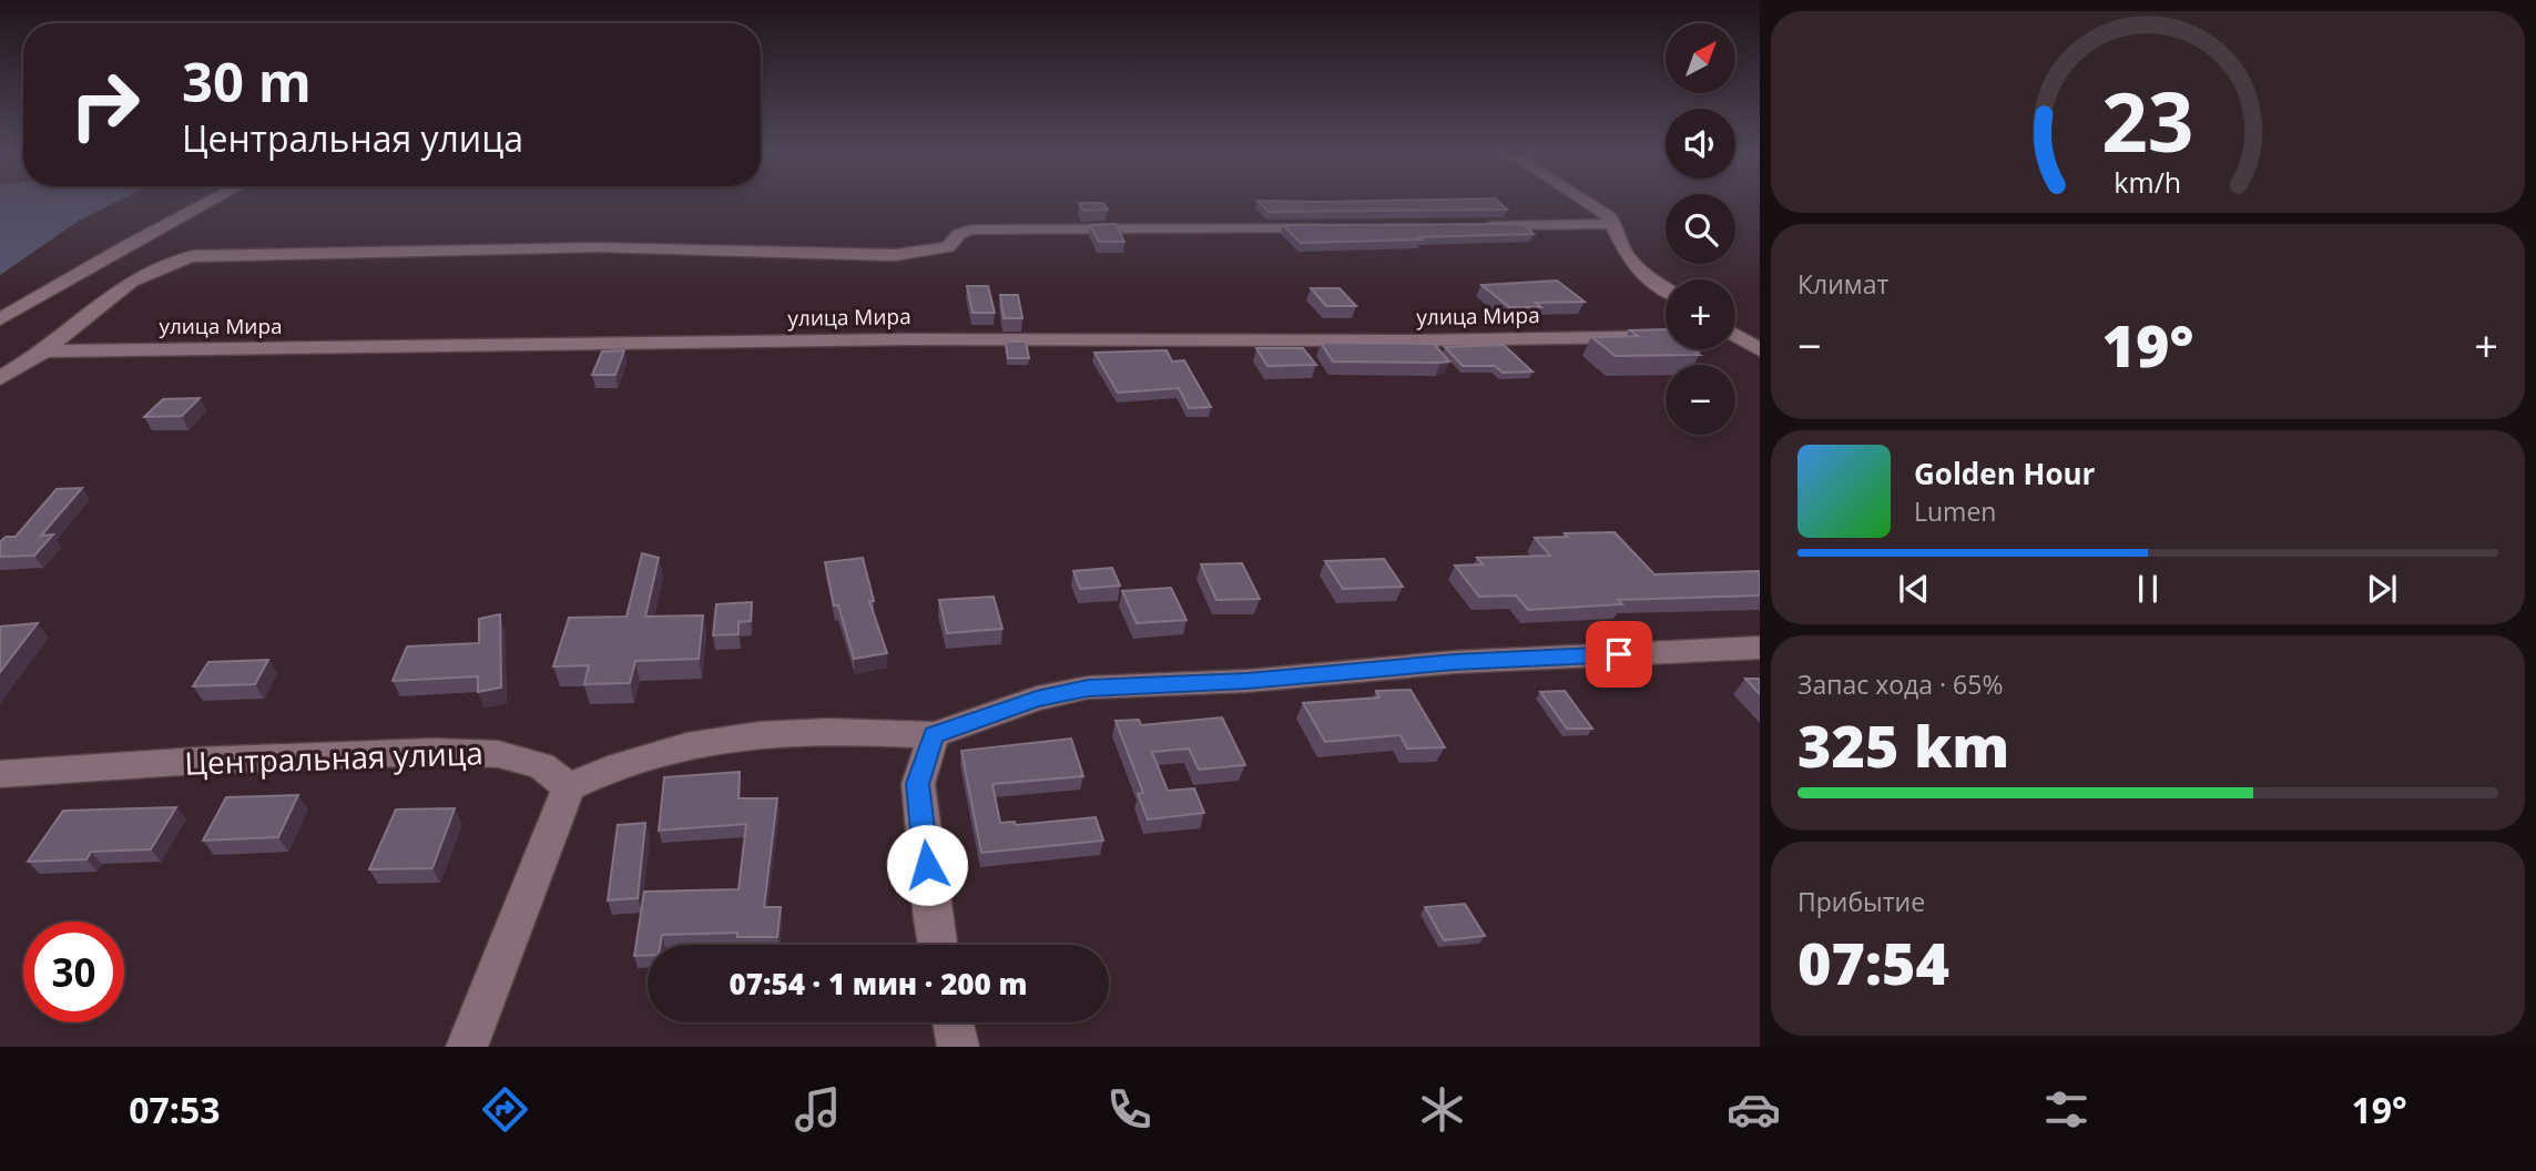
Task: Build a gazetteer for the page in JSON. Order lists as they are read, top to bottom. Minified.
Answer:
{"streets":{"street":["улица Мира","Центральная улица"]},"north":"top right","page":{"map_buttons":["+","−"],"turn":["30 m","Центральная улица"],"tile":["Климат",["Запас хода · 65%","325 km"],["Прибытие","07:54"]],"heat":["−","19°","+"],"song":["Golden Hour","Lumen"],"limit":"30","trip":"07:54 · 1 мин · 200 m","tabs":["07:53","19°"],"gauge":["23","km/h"]}}
